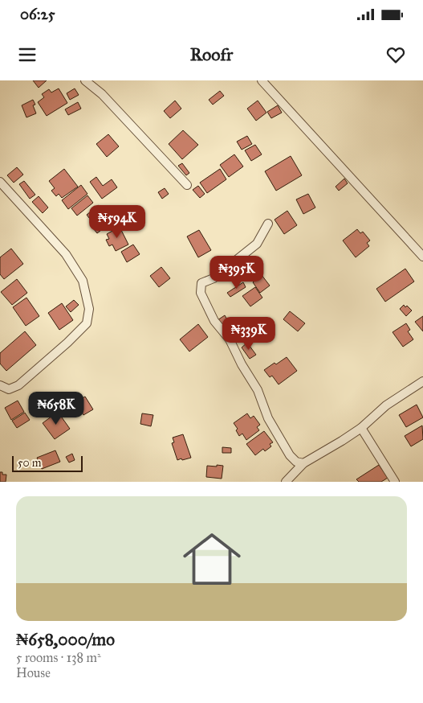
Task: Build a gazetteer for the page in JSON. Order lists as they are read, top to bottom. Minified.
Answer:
{"scale_bar":"50 m","page":{"status":"06:25","header":"Roofr","price":["₦594K","₦395K","₦339K","₦658K"],"scale":"50 m","list":[{"name":"₦658,000/mo","note":"5 rooms · 138 m² · House"}]}}
